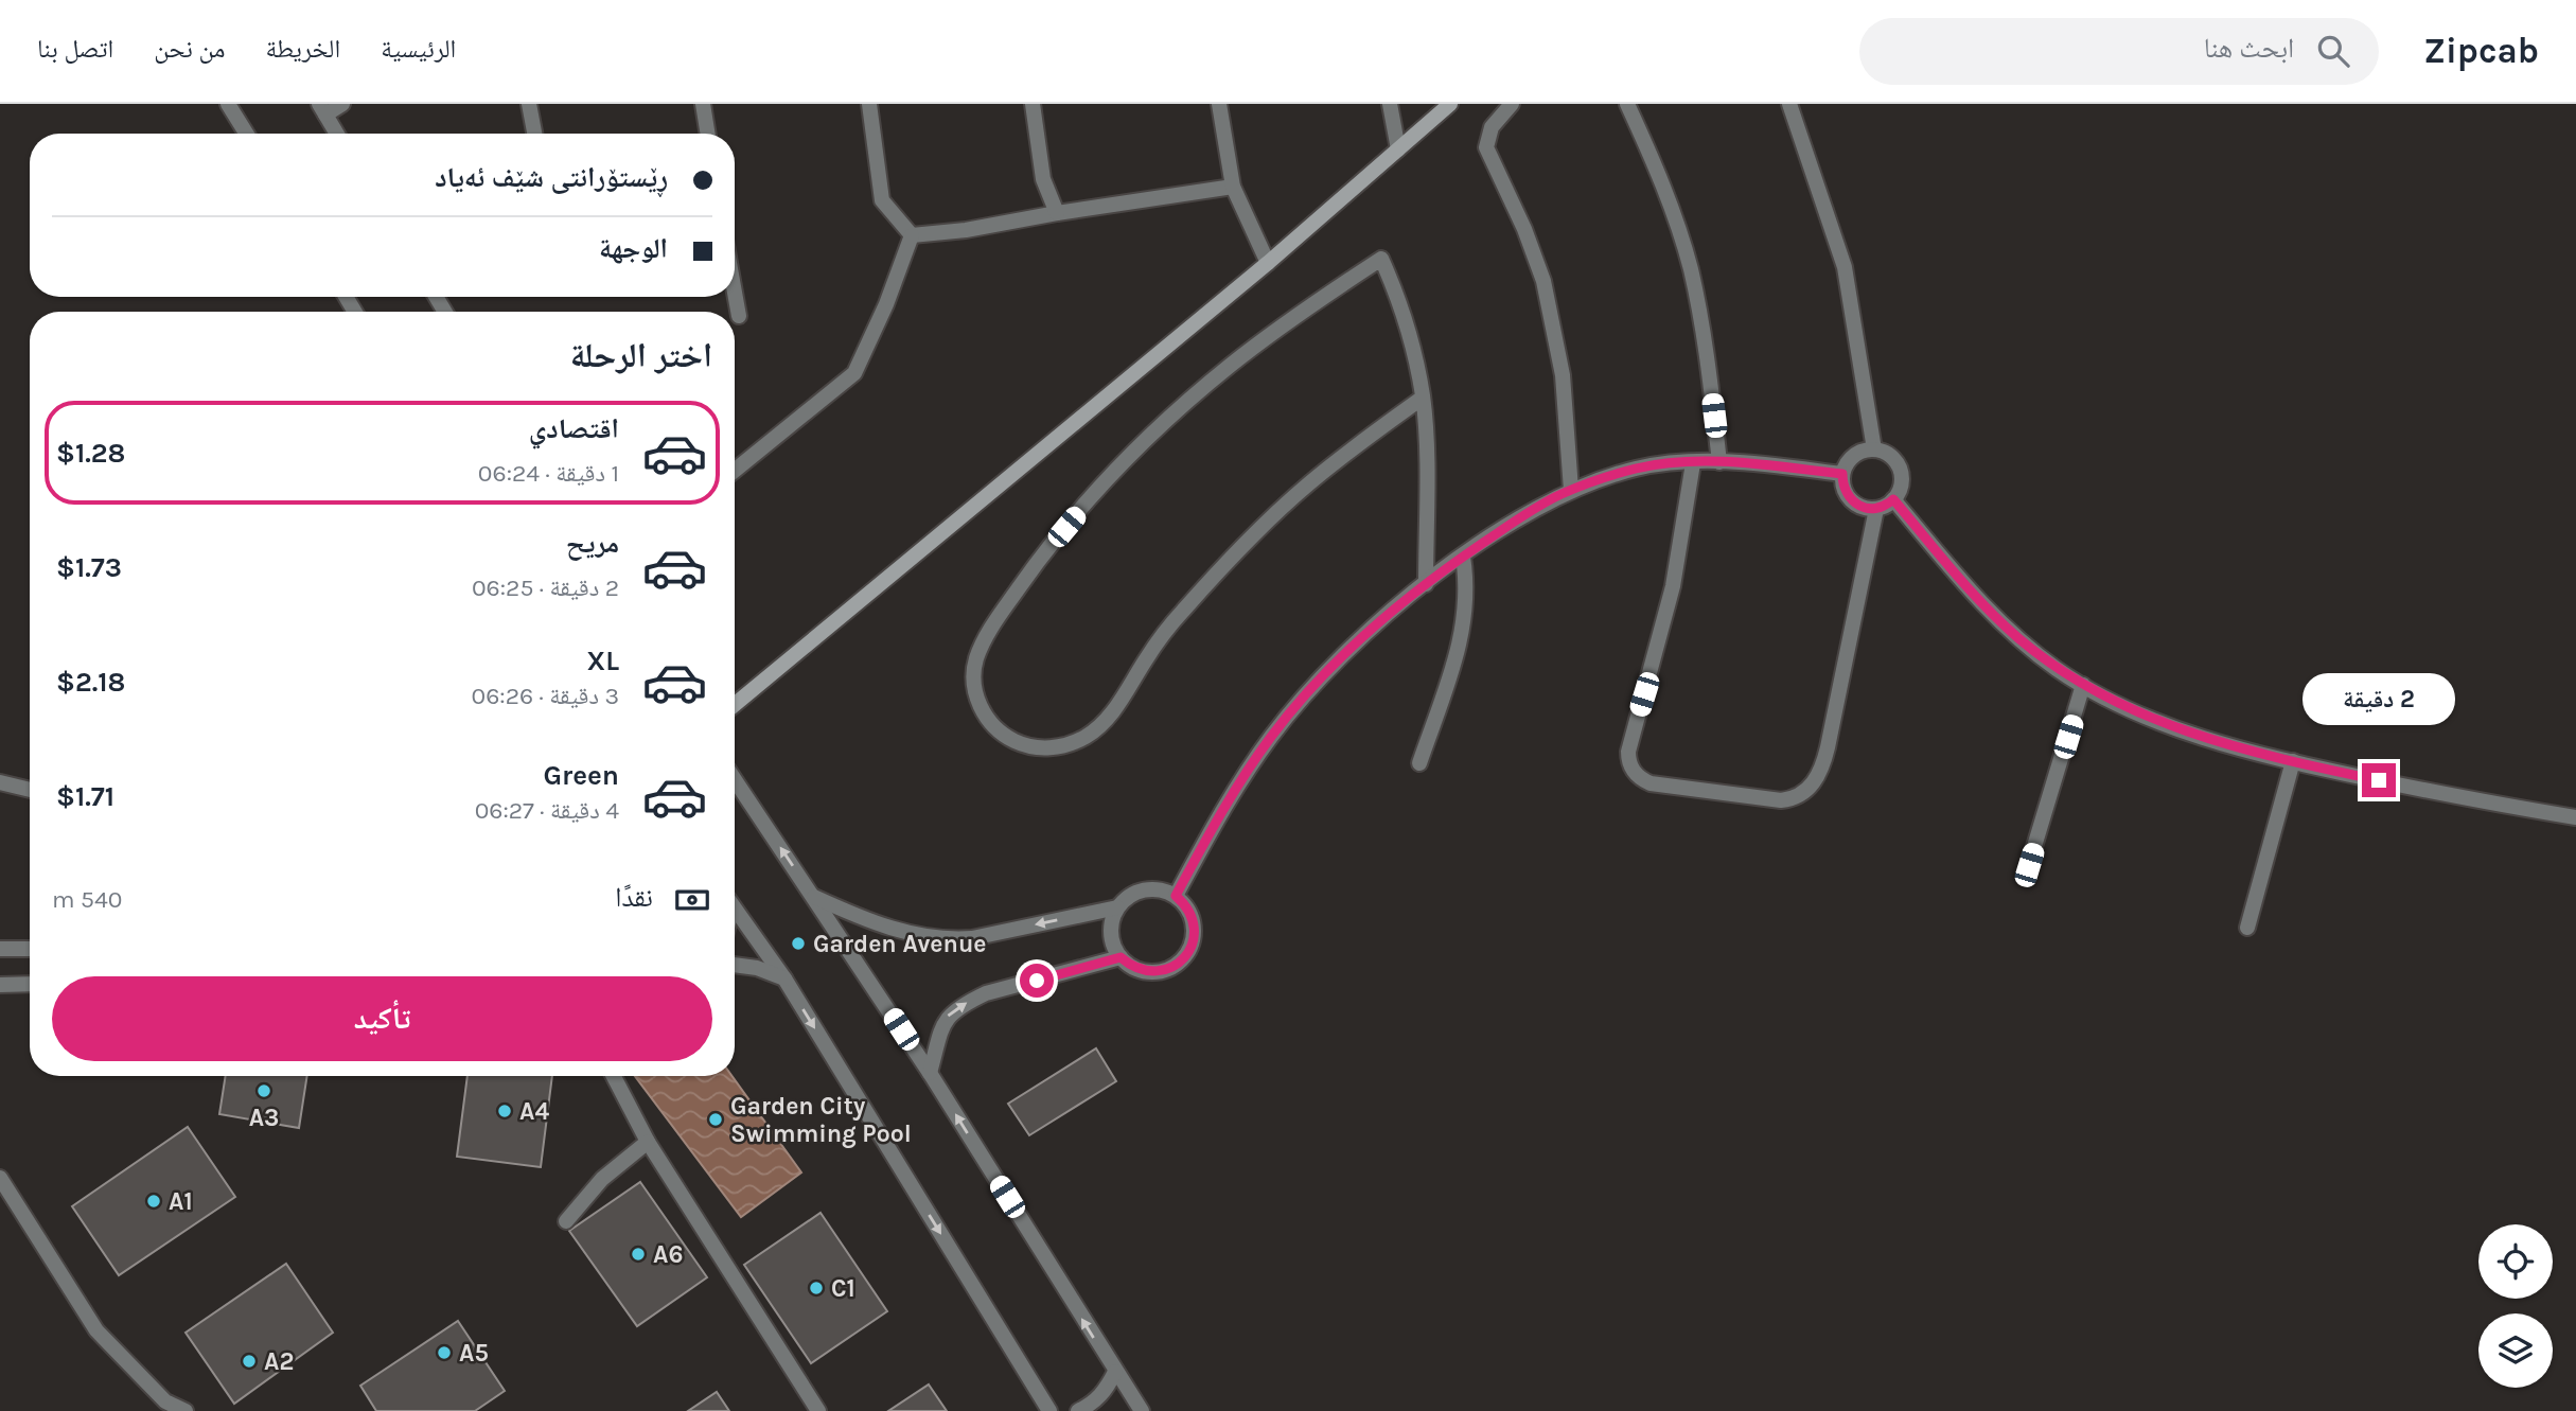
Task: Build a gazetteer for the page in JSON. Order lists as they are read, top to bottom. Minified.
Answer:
{"places":["Garden Avenue","A3","A4","Garden City Swimming Pool","A1","A6","C1","A5","A2"],"page":{"header":"Zipcab","search":"ابحث هنا","nav":["الرئيسية","الخريطة","من نحن","اتصل بنا"],"banner":["ڕێستۆرانتی شێف ئەیاد","الوجهة"],"heading":"اختر الرحلة","list":[{"name":"اقتصادي","note":"1 دقيقة · 06:24","value":"$1.28"},{"name":"مريح","note":"2 دقيقة · 06:25","value":"$1.73"},{"name":"XL","note":"3 دقيقة · 06:26","value":"$2.18"},{"name":"Green","note":"4 دقيقة · 06:27","value":"$1.71"}],"bubble":"2 دقيقة","pay":["نقدًا","540 m"],"buttons":"تأكيد"}}
